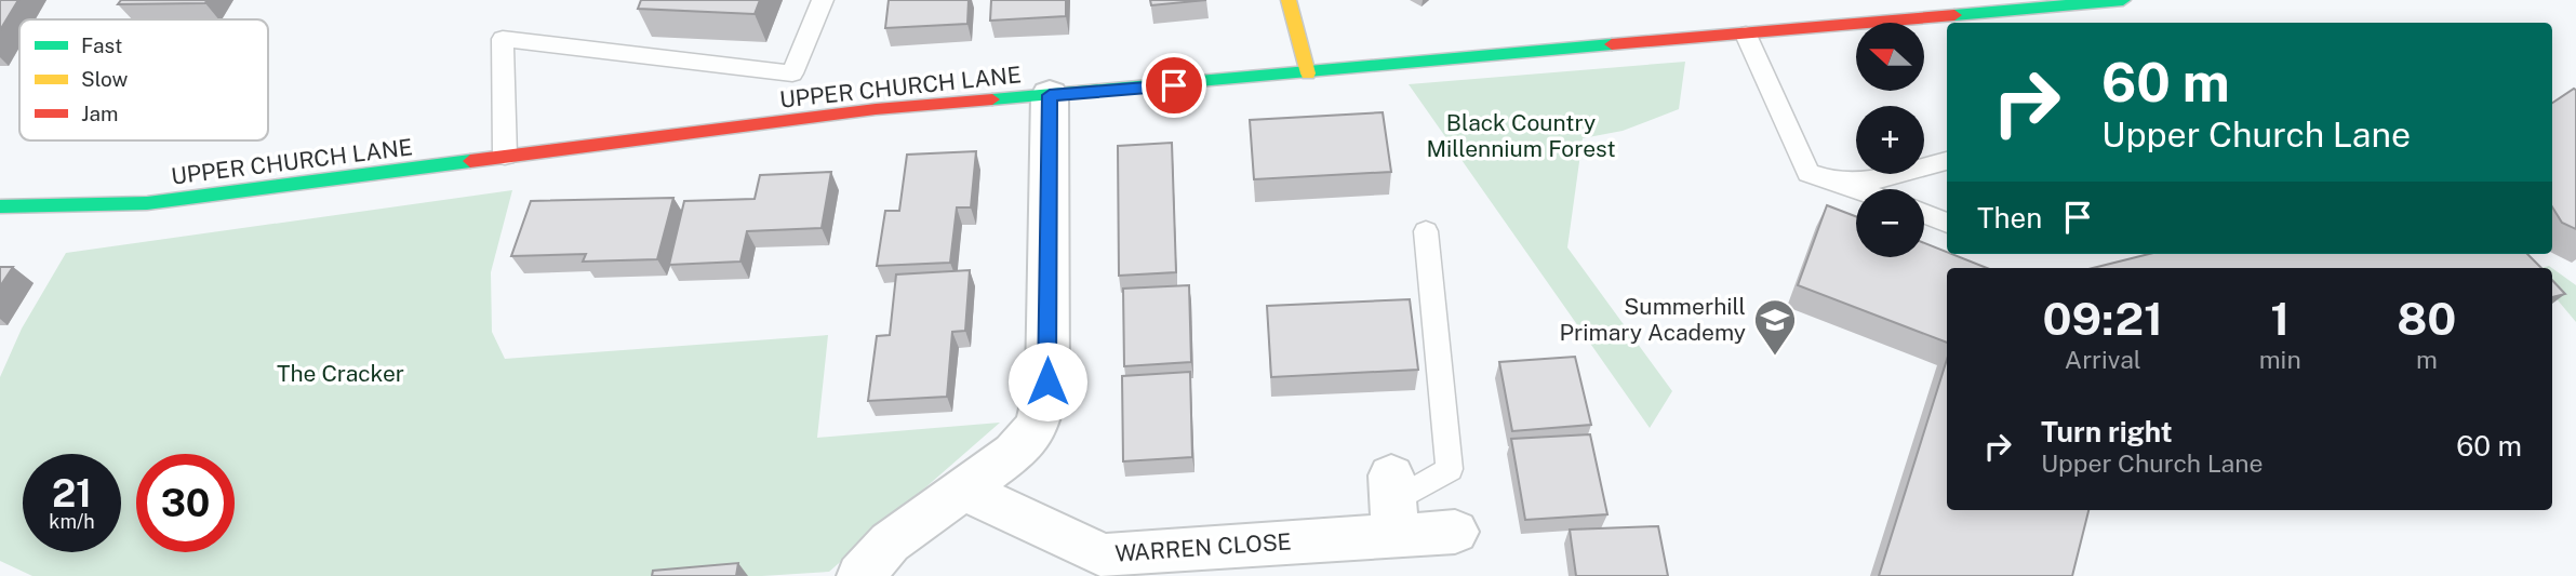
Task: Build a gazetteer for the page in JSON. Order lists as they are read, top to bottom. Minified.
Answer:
{"streets":{"main road":["UPPER CHURCH LANE"],"street":["WARREN CLOSE"]},"parks":["Black Country Millennium Forest","The Cracker"],"places":{"school or university":["Summerhill Primary Academy"]},"legend":["Fast","Slow","Jam"],"north":"left","page":{"map_buttons":["+","−"],"turn":["60 m","Upper Church Lane"],"then":"Then","eta":["09:21","Arrival","1","min","80","m"],"list":[{"name":"Turn right","note":"Upper Church Lane","value":"60 m"}],"speed":"21 km/h","limit":"30"}}
